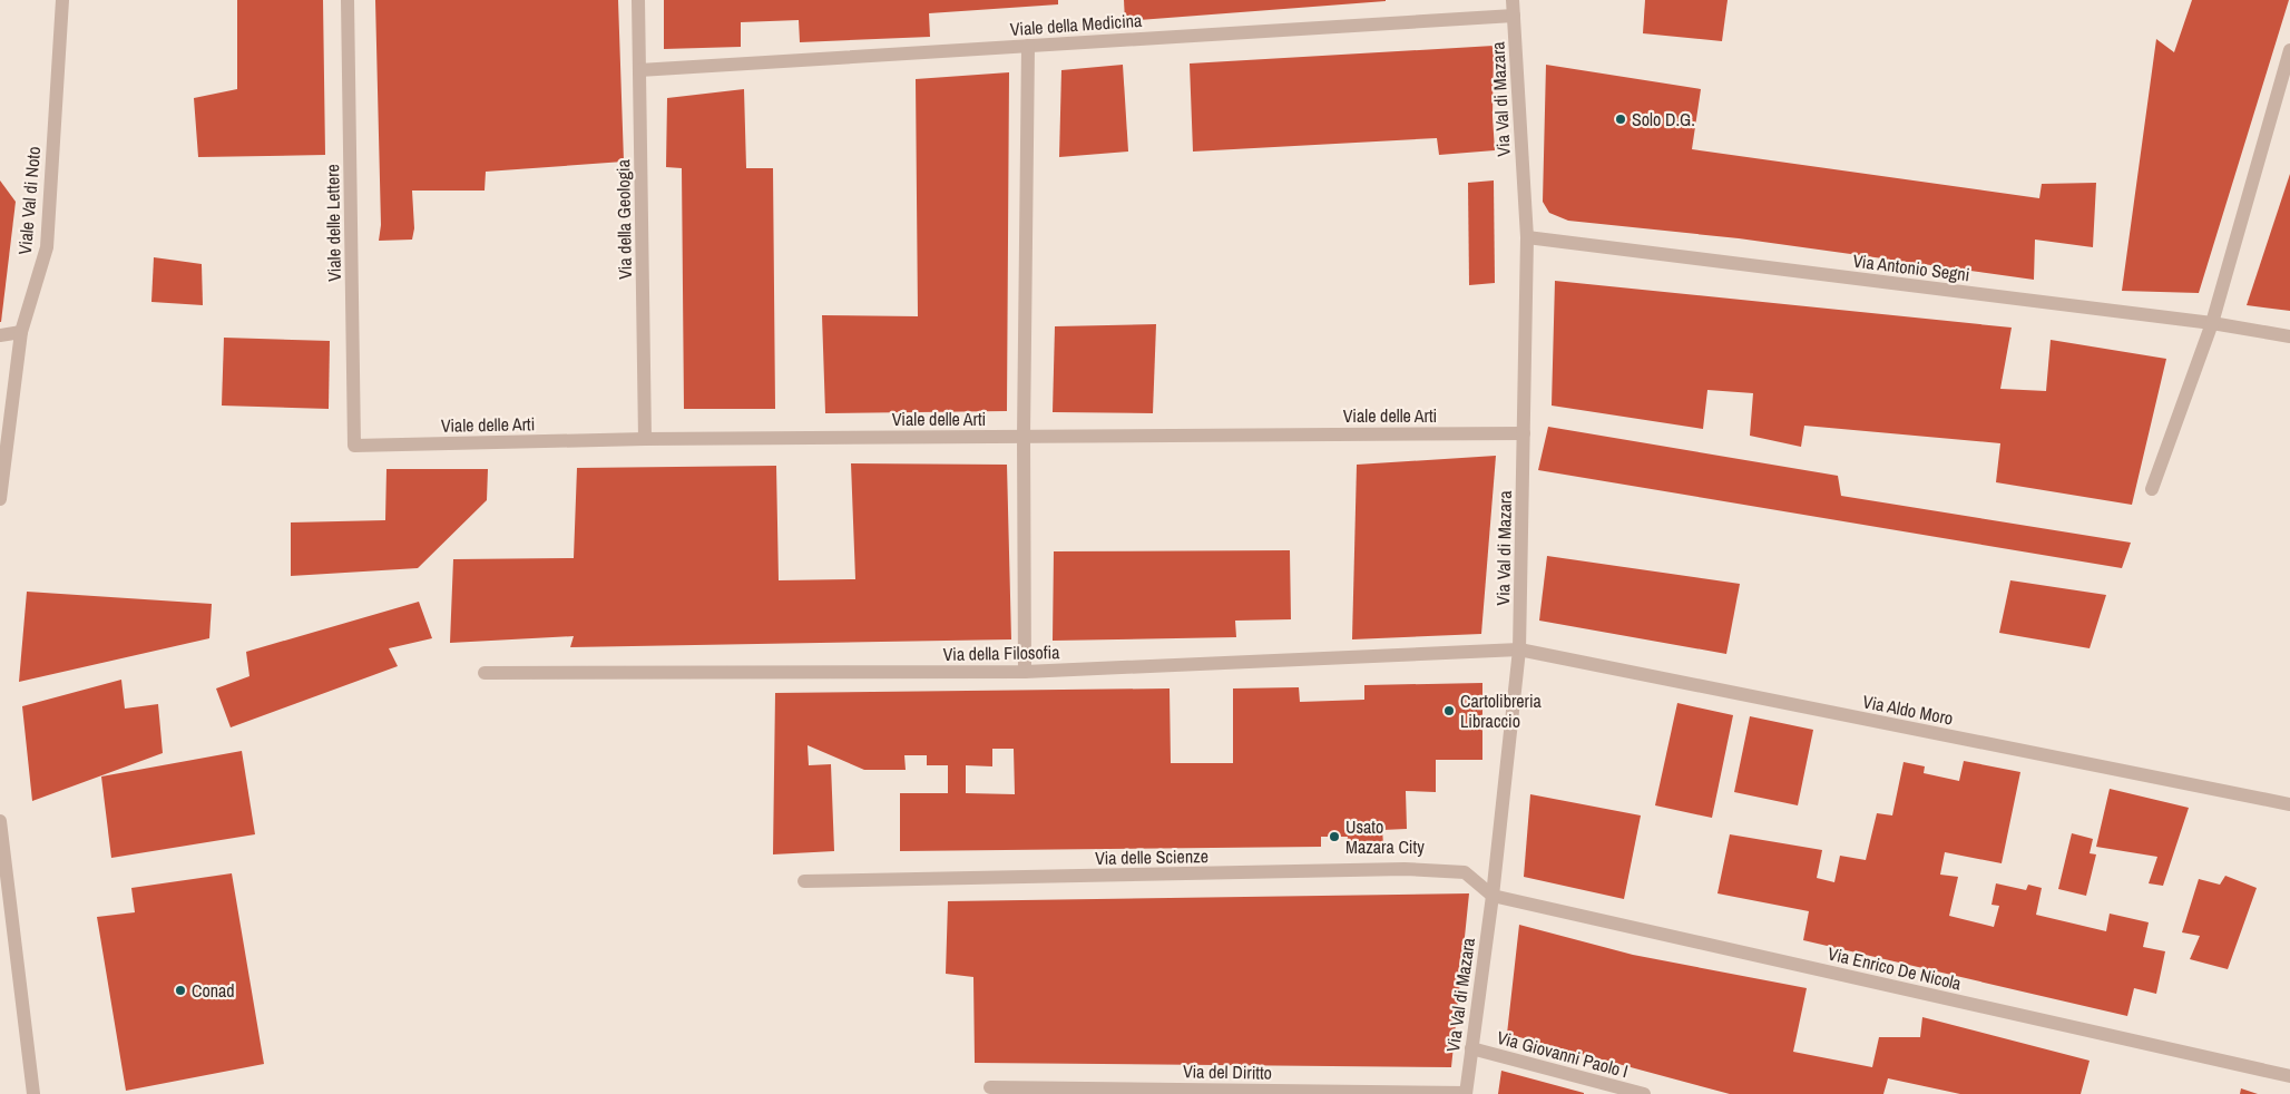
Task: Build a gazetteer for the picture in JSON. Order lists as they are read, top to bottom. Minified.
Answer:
{"streets":{"street":["Viale della Medicina","Via Val di Mazara","Viale Val di Noto","Via della Geologia","Viale delle Lettere","Via Antonio Segni","Viale delle Arti","Via della Filosofia","Via Aldo Moro","Via delle Scienze","Via Enrico De Nicola","Via Giovanni Paolo I","Via del Diritto"]},"crossings":[["Viale della Medicina","Via Val di Mazara"],["Viale della Medicina","Via della Geologia"],["Via Val di Mazara","Via Antonio Segni"],["Via Val di Mazara","Viale delle Arti"],["Via Val di Mazara","Via della Filosofia"],["Via Val di Mazara","Via Aldo Moro"],["Via Val di Mazara","Via delle Scienze"],["Via Val di Mazara","Via Enrico De Nicola"],["Via Val di Mazara","Via Giovanni Paolo I"],["Via Val di Mazara","Via del Diritto"],["Via della Geologia","Viale delle Arti"],["Viale delle Lettere","Viale delle Arti"],["Via della Filosofia","Via Aldo Moro"],["Via delle Scienze","Via Enrico De Nicola"]],"places":["Solo D.G.","Cartolibreria Libraccio","Usato Mazara City","Conad"]}
